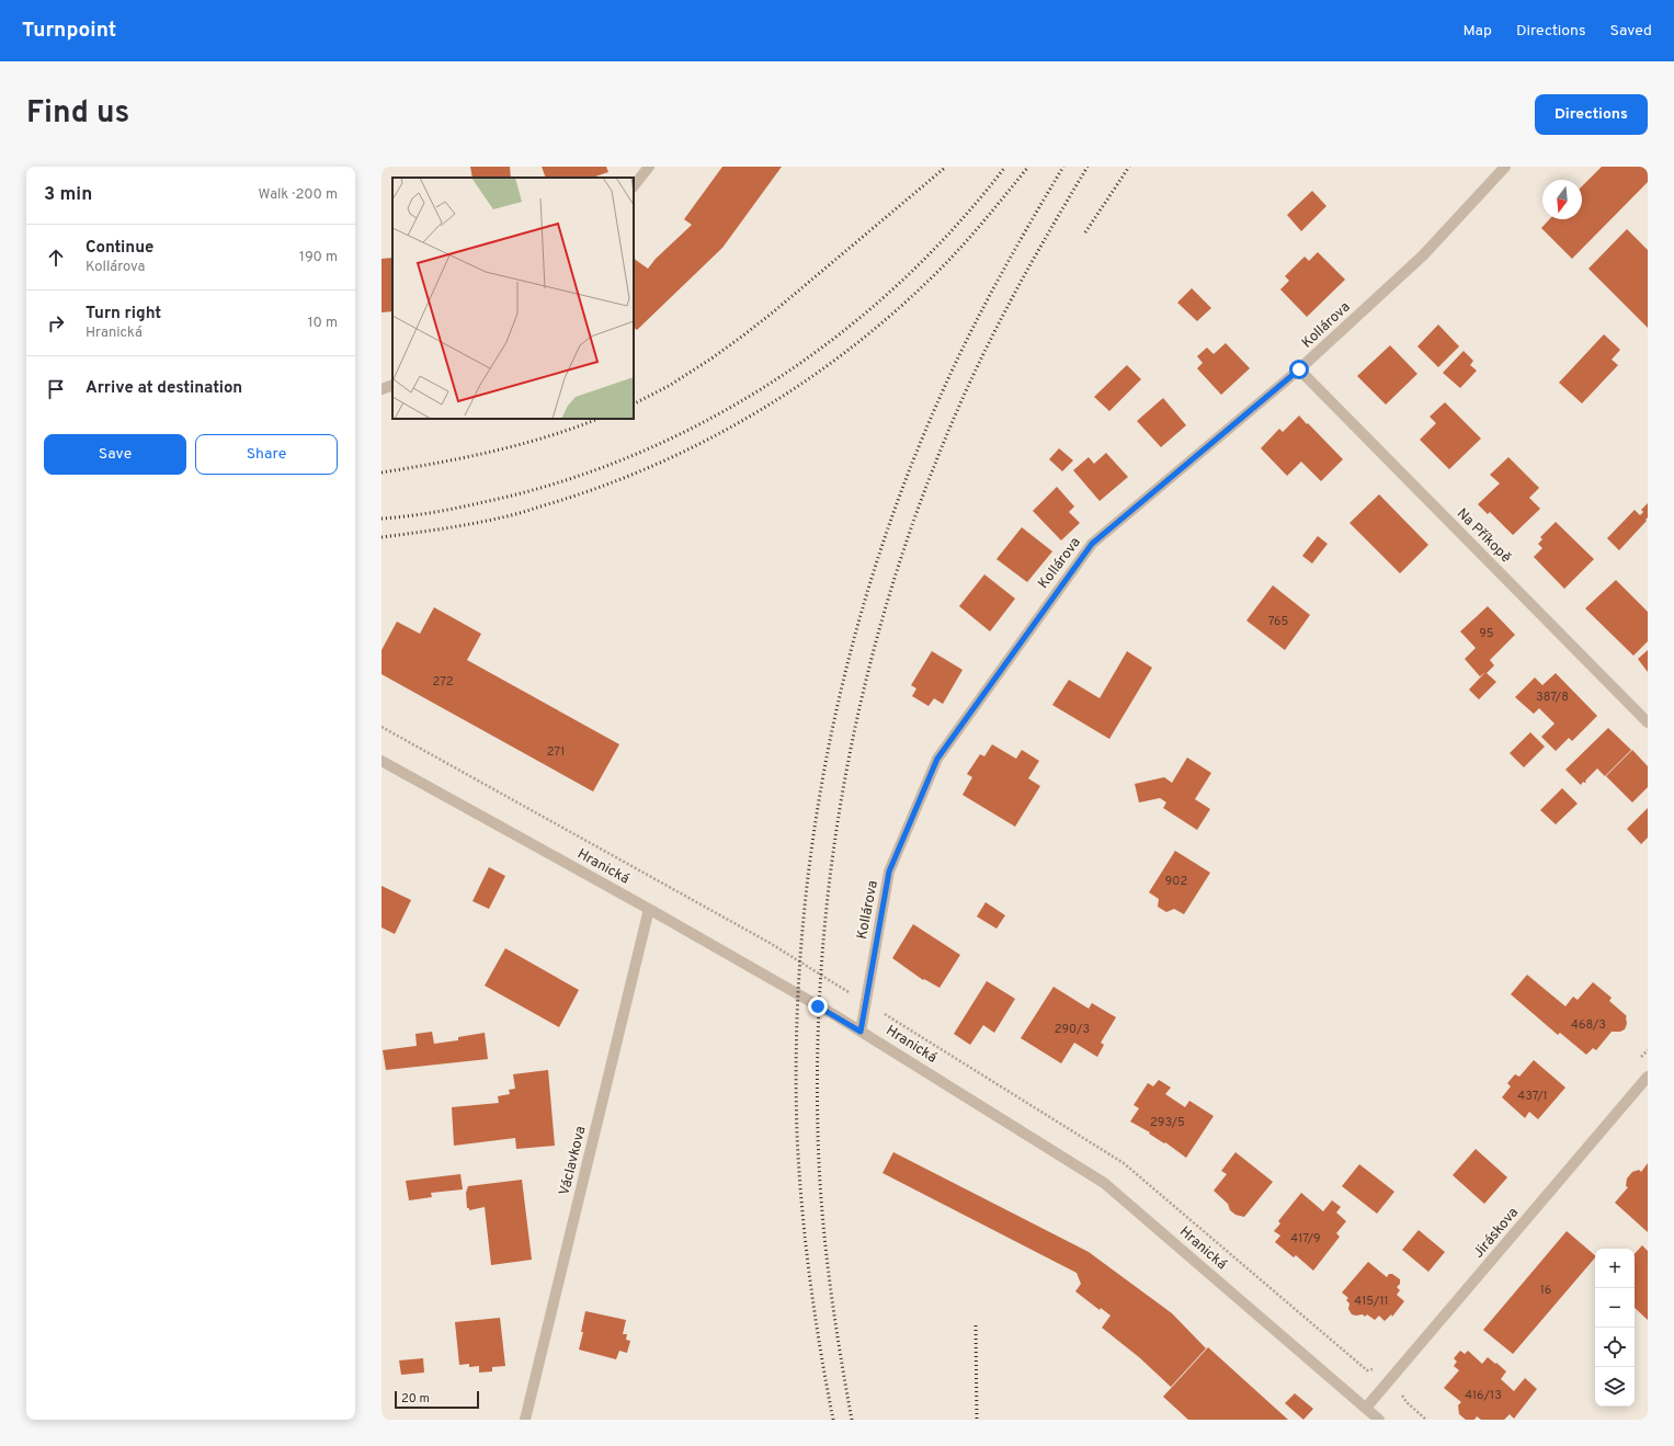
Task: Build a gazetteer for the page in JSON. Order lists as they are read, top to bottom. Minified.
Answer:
{"streets":{"street":["Kollárova","Na Příkopě","Hranická","Václavkova","Jiráskova"]},"crossings":[["Kollárova","Na Příkopě"],["Kollárova","Hranická"],["Hranická","Václavkova"],["Hranická","Jiráskova"]],"house_numbers":["765","95","272","387/8","271","902","468/3","290/3","437/1","293/5","417/9","16","415/11","416/13"],"scale_bar":"20 m","north":"bottom","page":{"header":"Turnpoint","nav":["Map","Directions","Saved"],"title":"Find us","buttons":["Directions",["Save","Share"]],"heading":["3 min","Walk · 200 m"],"list":[["Continue","Kollárova","190 m"],["Turn right","Hranická","10 m"],"Arrive at destination"],"map_buttons":["+","−"],"scale":"20 m"}}
